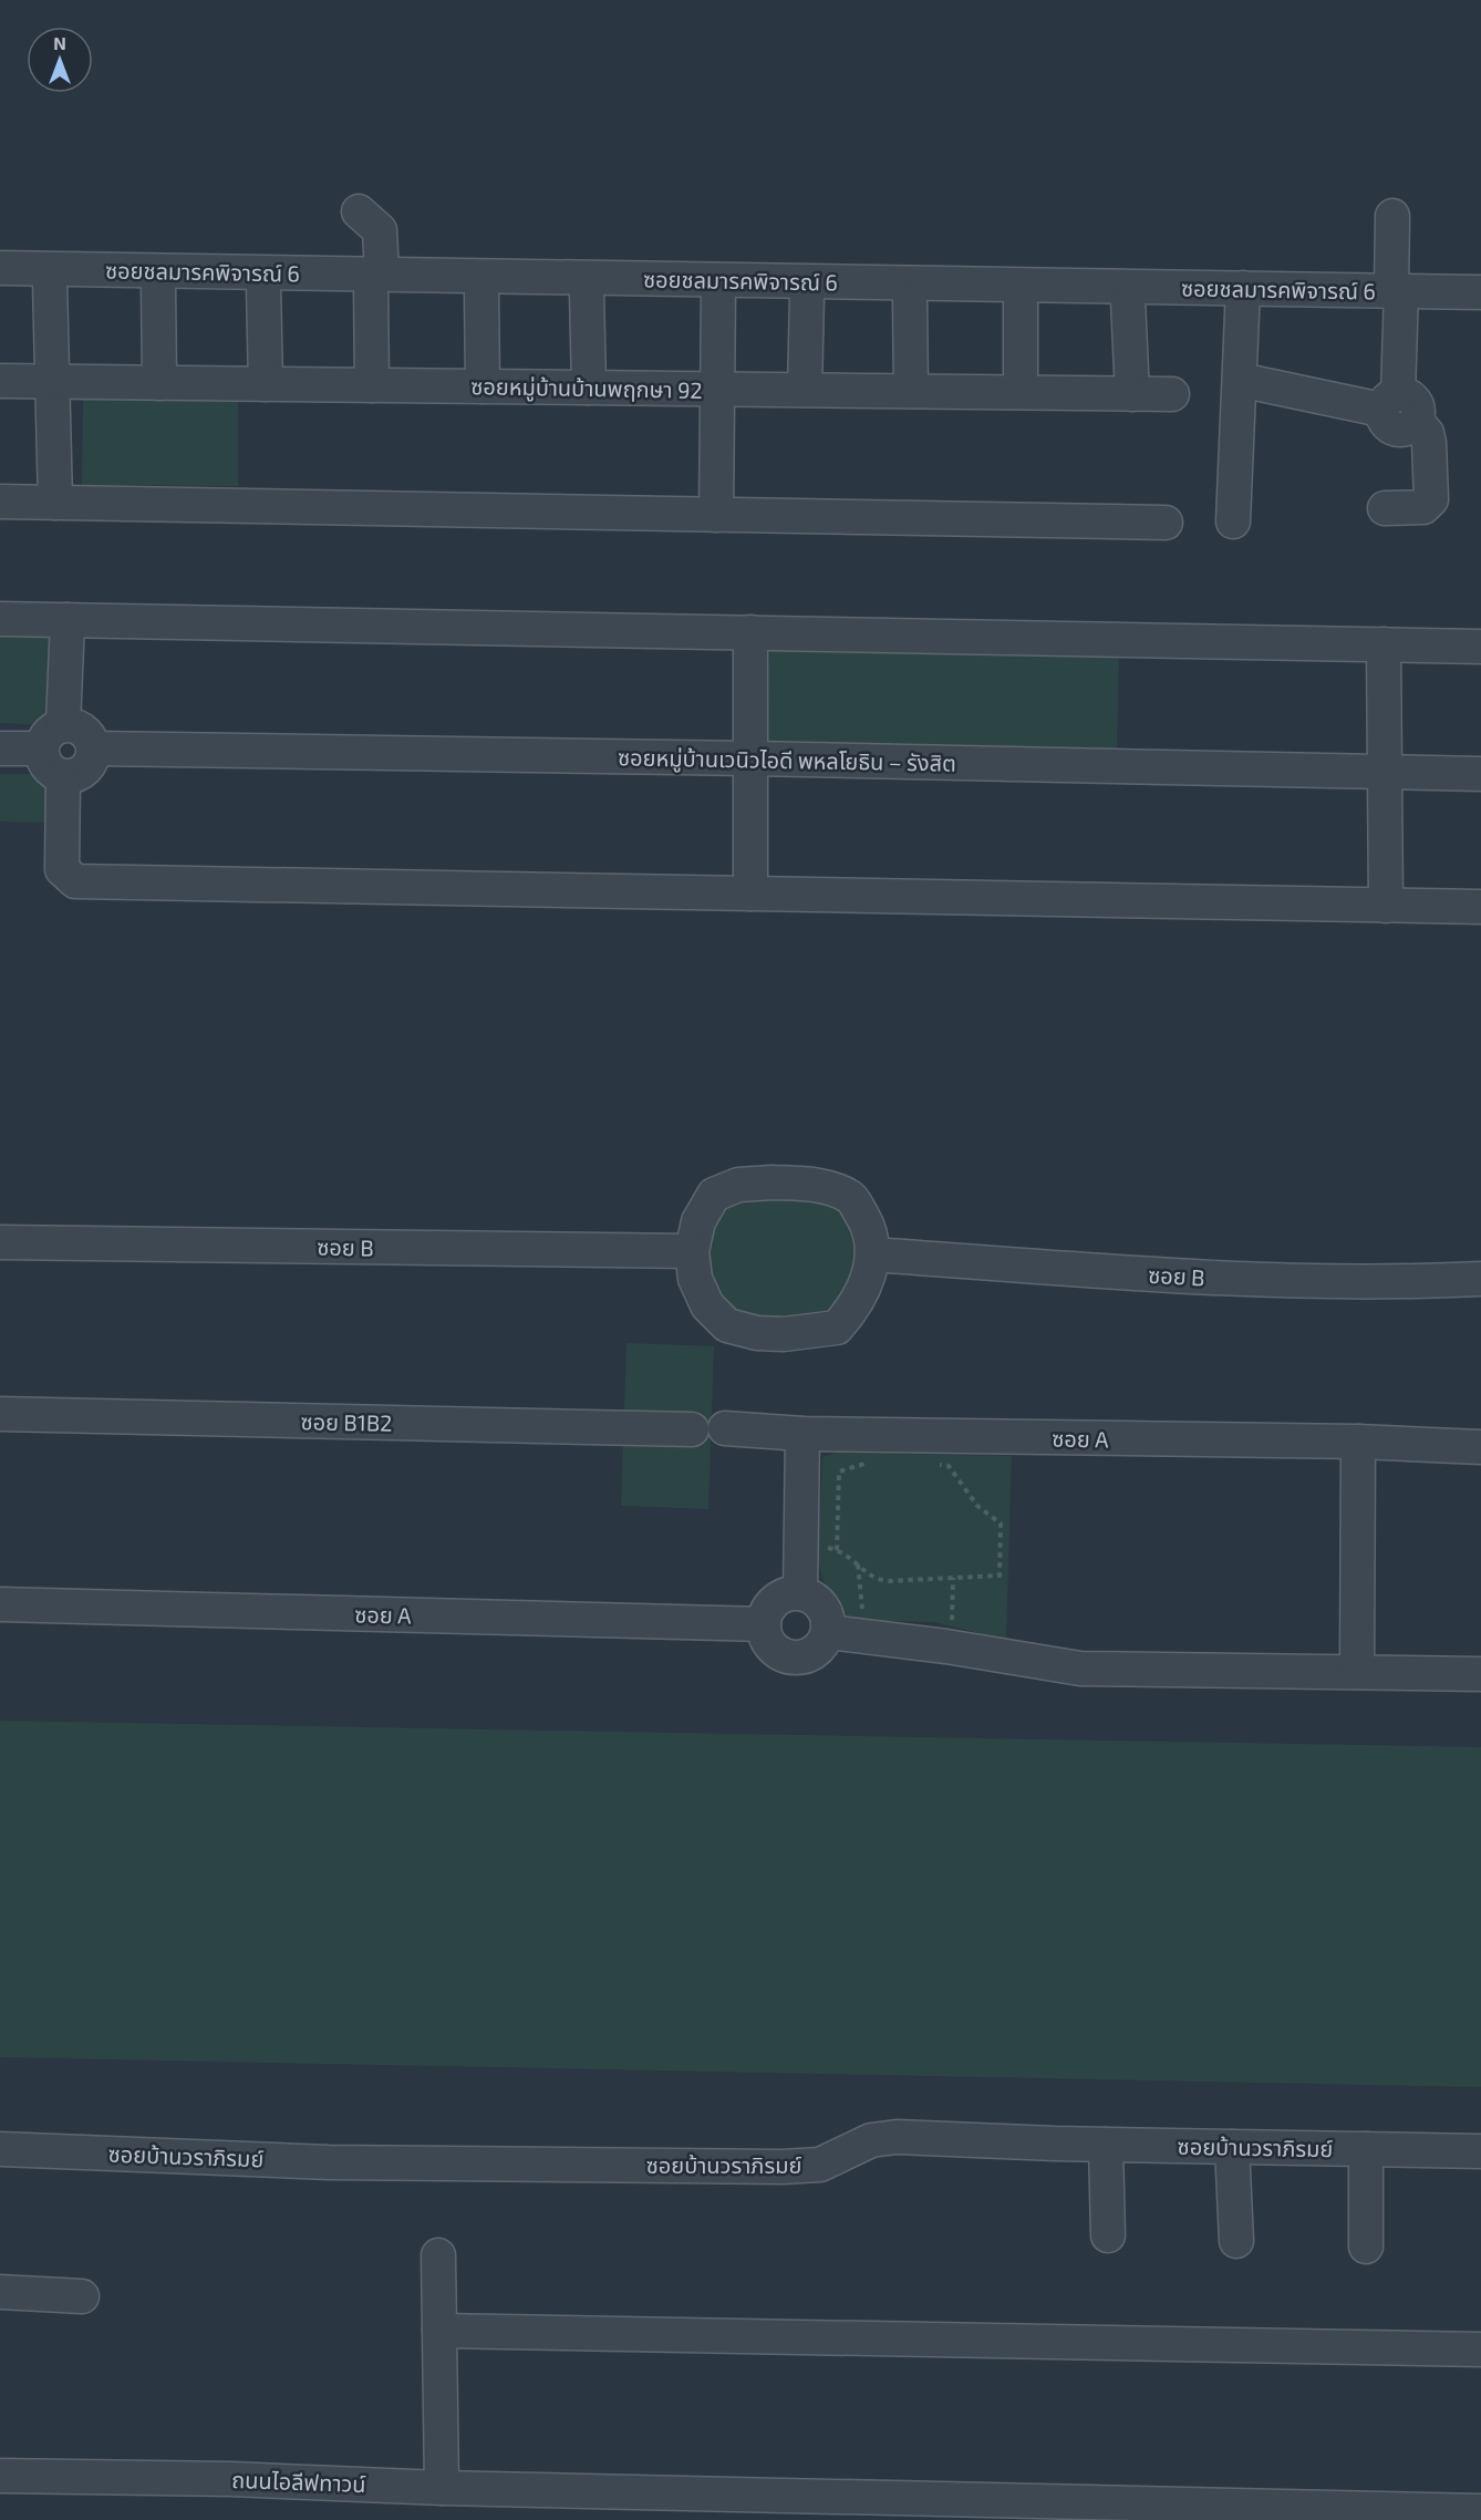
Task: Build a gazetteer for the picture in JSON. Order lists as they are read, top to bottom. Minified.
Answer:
{"streets":{"street":["ซอยชลมารคพิจารณ์ 6","ซอยหมู่บ้านบ้านพฤกษา 92","ซอยหมู่บ้านเวนิวไอดี พหลโยธิน – รังสิต","ซอย B","ซอย B1B2","ซอย A","ซอยบ้านวราภิรมย์","ถนนไอลีฟทาวน์"]},"north":"top"}
